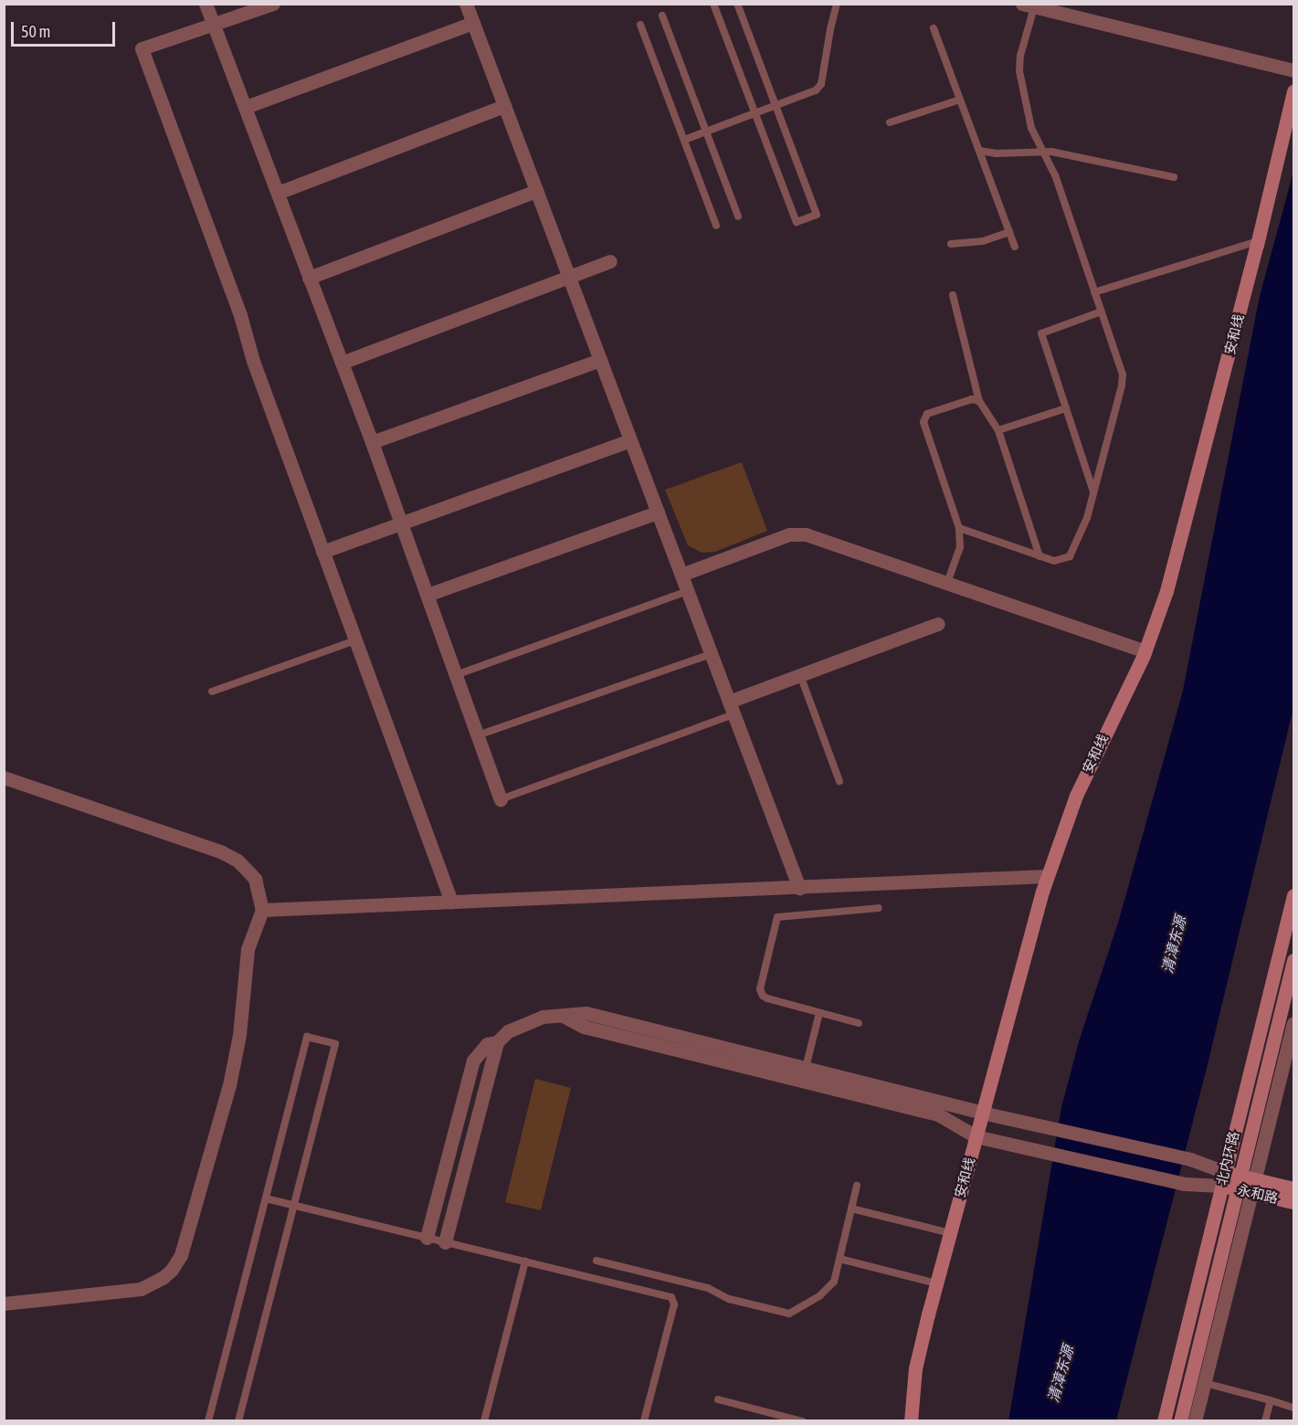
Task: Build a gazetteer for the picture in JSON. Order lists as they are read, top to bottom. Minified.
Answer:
{"streets":{"main road":["安和线","北内环路","永和路"]},"crossings":[["北内环路","永和路"]],"water":["清漳东源"],"scale_bar":"50 m"}
